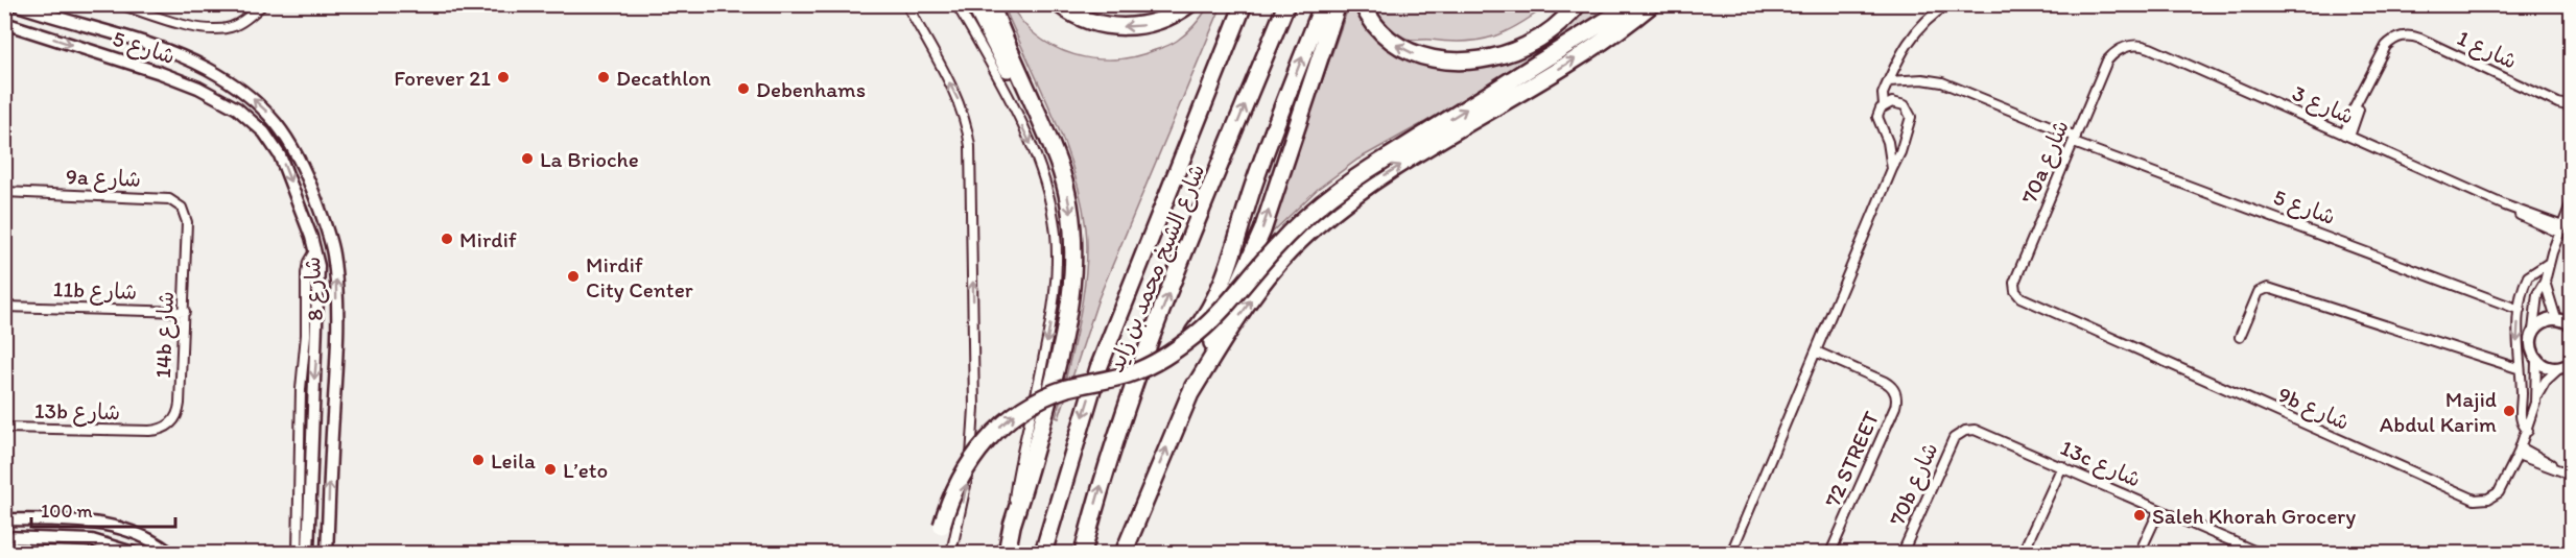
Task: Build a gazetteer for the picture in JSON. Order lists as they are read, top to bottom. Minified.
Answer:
{"streets":{"highway":["شارع الشيخ محمد بن زايد"],"street":["شارع 5","شارع 1","شارع 3","70a شارع","9a شارع","شارع 8","11b شارع","14b شارع","9b شارع","13b شارع","72 STREET","13c شارع","70b شارع"]},"crossings":[["شارع 5","70a شارع"],["شارع 5","شارع 8"],["شارع 1","شارع 3"],["شارع 3","70a شارع"],["70a شارع","9b شارع"],["9a شارع","14b شارع"],["11b شارع","14b شارع"],["14b شارع","13b شارع"],["13c شارع","70b شارع"]],"places":["Forever 21","Decathlon","Debenhams","La Brioche","Mirdif","Mirdif City Center","Majid Abdul Karim","Leila","L’eto","Saleh Khorah Grocery"],"scale_bar":"100 m"}
